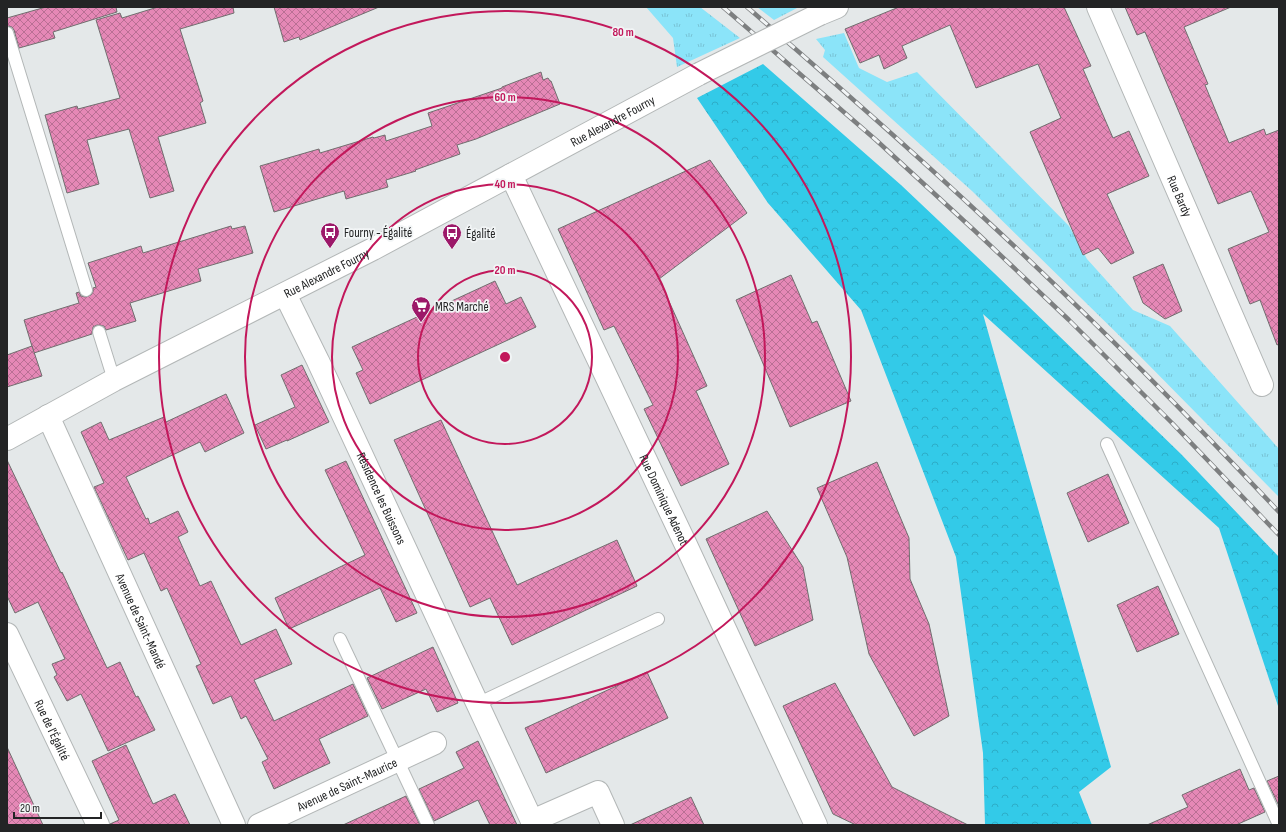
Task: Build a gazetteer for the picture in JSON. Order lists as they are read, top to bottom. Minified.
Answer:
{"streets":{"street":["Rue Alexandre Fourny","Rue Bardy","Résidence les Buissons","Rue Dominique Adenot","Avenue de Saint-Mandé","Rue de l'Égalité","Avenue de Saint-Maurice"]},"crossings":[["Rue Alexandre Fourny","Résidence les Buissons"],["Rue Alexandre Fourny","Rue Dominique Adenot"],["Rue Alexandre Fourny","Avenue de Saint-Mandé"]],"places":{"bus stop":["Fourny - Égalité","Égalité"],"supermarket":["MRS Marché"]},"scale_bar":"20 m","rings":["80 m","60 m","40 m","20 m"]}
